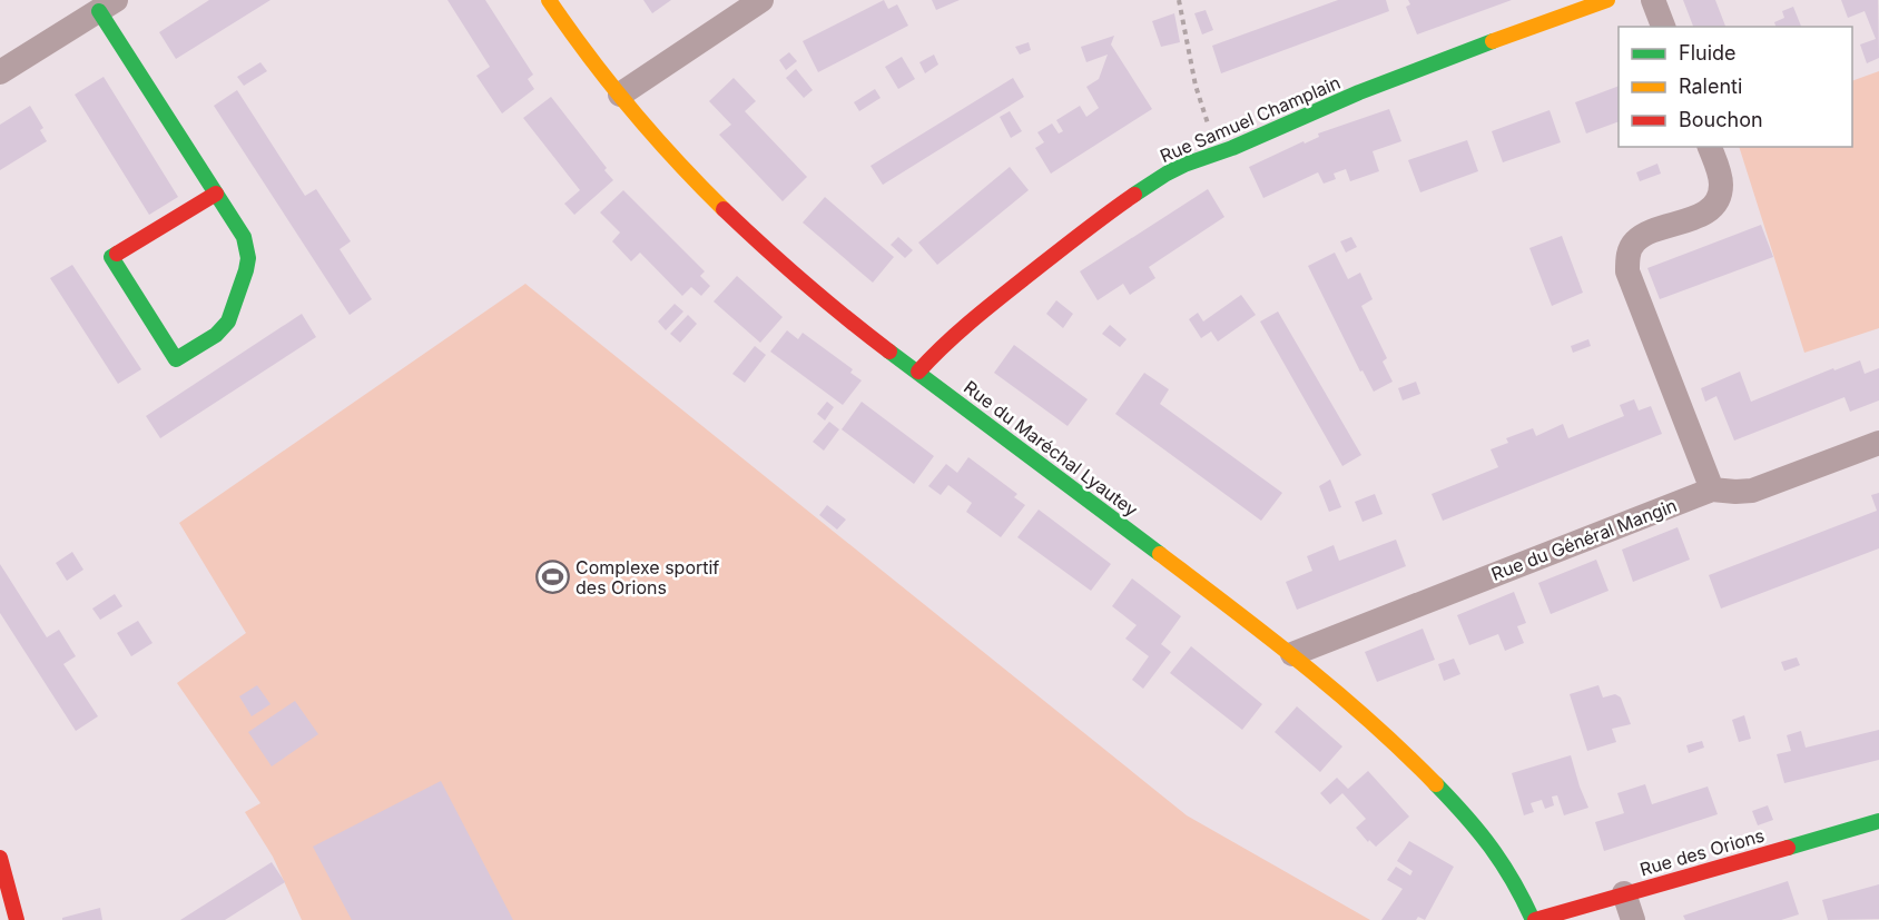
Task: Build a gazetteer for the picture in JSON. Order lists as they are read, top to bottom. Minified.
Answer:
{"streets":{"street":["Rue Samuel Champlain","Rue du Maréchal Lyautey","Rue du Général Mangin","Rue des Orions"]},"crossings":[["Rue Samuel Champlain","Rue du Maréchal Lyautey"],["Rue du Maréchal Lyautey","Rue du Général Mangin"],["Rue du Maréchal Lyautey","Rue des Orions"]],"places":{"sports":["Complexe sportif des Orions"]},"legend":["Fluide","Ralenti","Bouchon"]}
